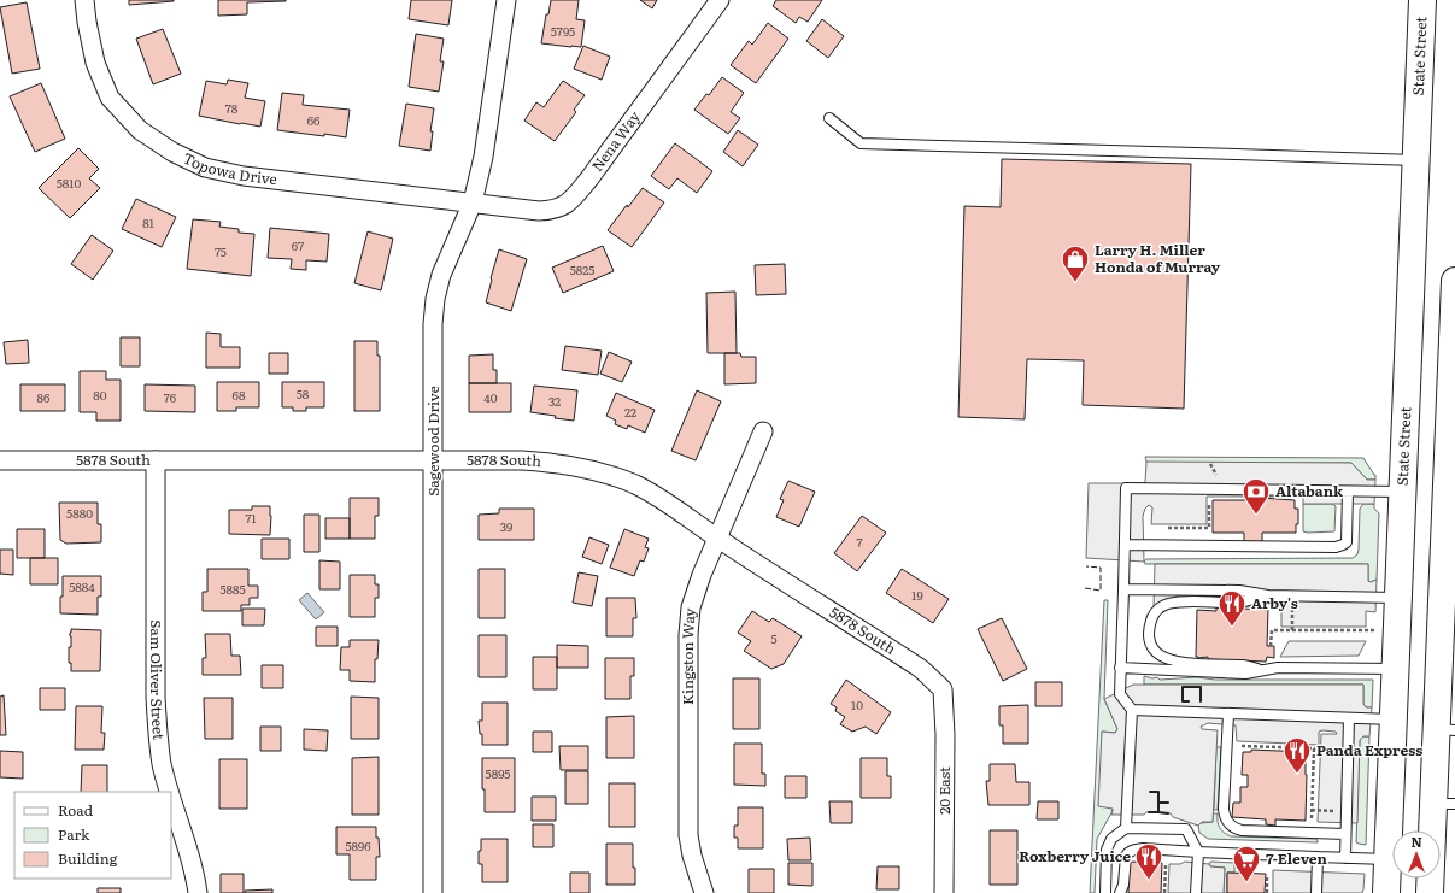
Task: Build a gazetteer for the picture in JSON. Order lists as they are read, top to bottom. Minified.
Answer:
{"streets":{"main road":["State Street"],"street":["Nena Way","Topowa Drive","Sagewood Drive","5878 South","Kingston Way","Sam Oliver Street","20 East"]},"crossings":[["Nena Way","Topowa Drive"],["Nena Way","Sagewood Drive"],["Topowa Drive","Sagewood Drive"],["Sagewood Drive","5878 South"],["5878 South","Kingston Way"],["5878 South","Sam Oliver Street"],["5878 South","20 East"]],"places":{"shop":["Larry H. Miller Honda of Murray"],"bank":["Altabank"],"restaurant":["Arby's","Panda Express","Roxberry Juice"],"supermarket":["7-Eleven"]},"house_numbers":["5795","78","66","5810","81","67","75","5825","58","80","68","86","76","40","32","22","5880","71","39","7","5884","5885","19","5","10","5895","5896"],"legend":["Road","Park","Building"],"north":"top"}
